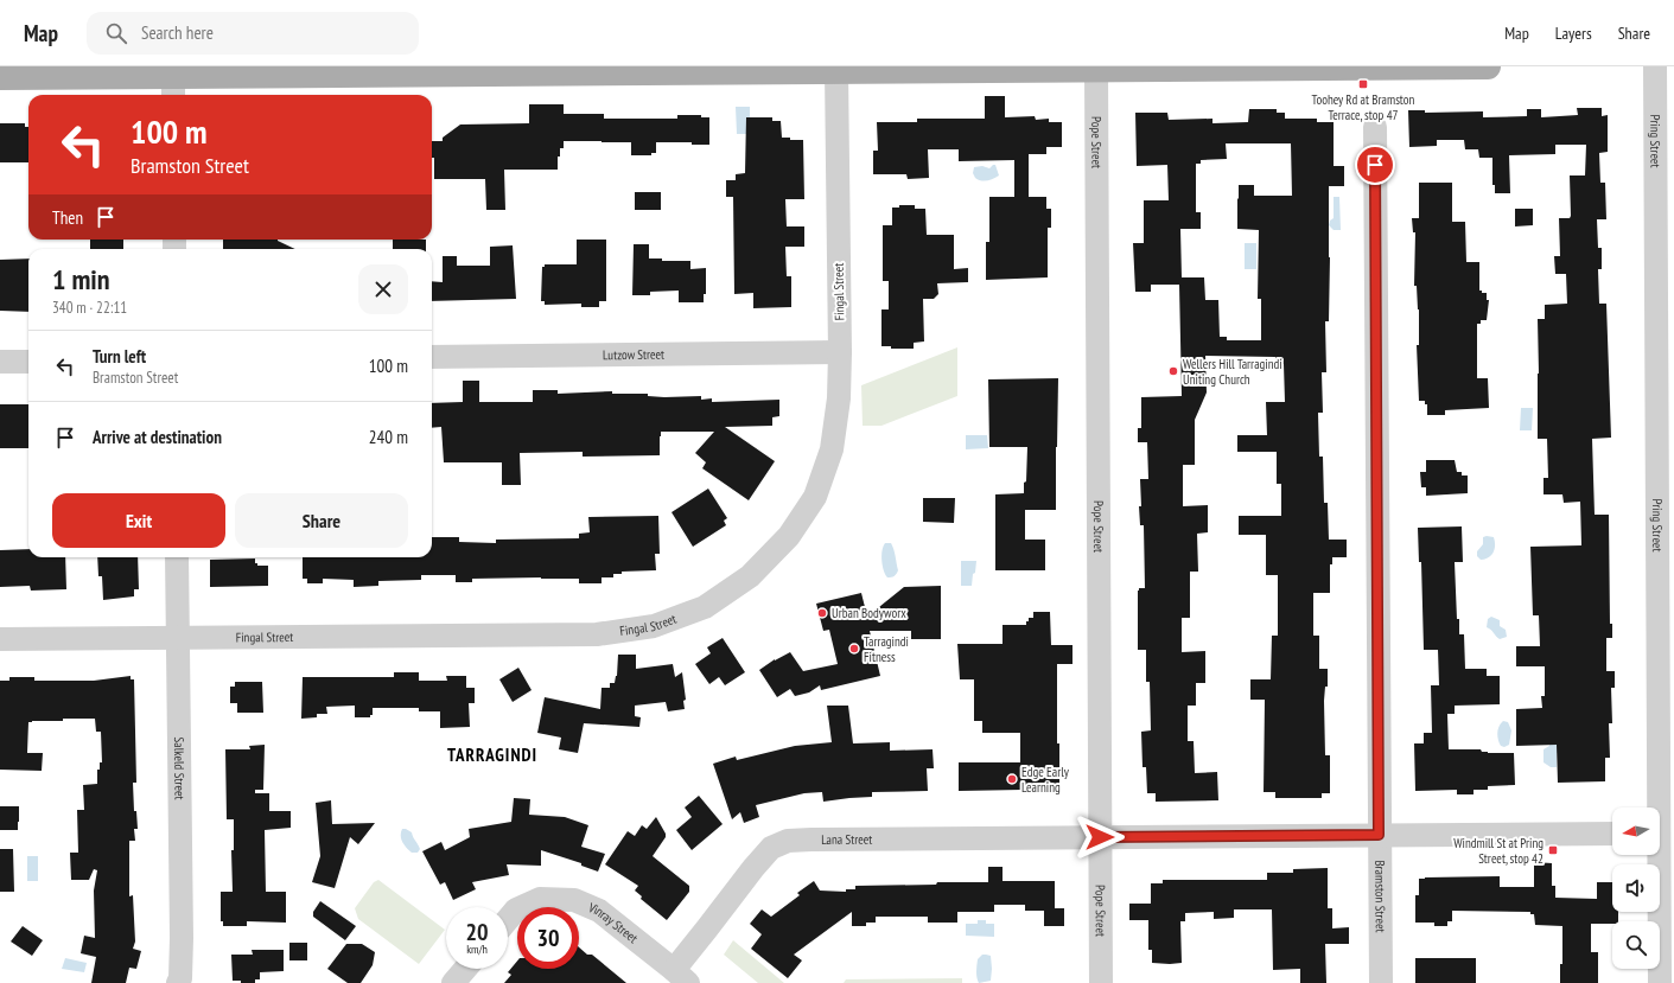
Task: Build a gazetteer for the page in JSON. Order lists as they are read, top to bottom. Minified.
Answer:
{"streets":{"street":["Pring Street","Pope Street","Fingal Street","Lutzow Street","Salkeld Street","Lana Street","Bramston Street","Vinray Street"]},"crossings":[["Pope Street","Lana Street"],["Fingal Street","Lutzow Street"],["Fingal Street","Salkeld Street"],["Lana Street","Bramston Street"],["Lana Street","Vinray Street"]],"districts":["TARRAGINDI"],"places":{"transit":["Toohey Rd at Bramston Terrace, stop 47","Windmill St at Pring Street, stop 42"],"other":["Wellers Hill Tarragindi Uniting Church","Urban Bodyworx","Tarragindi Fitness","Edge Early Learning"]},"north":"left","page":{"header":"Map","search":"Search here","nav":["Map","Layers","Share"],"turn":["100 m","Bramston Street"],"then":"Then","heading":["1 min","340 m · 22:11"],"list":[{"name":"Turn left","note":"Bramston Street","value":"100 m"},{"name":"Arrive at destination","value":"240 m"}],"buttons":["Exit","Share"],"speed":"20 km/h","limit":"30"}}
